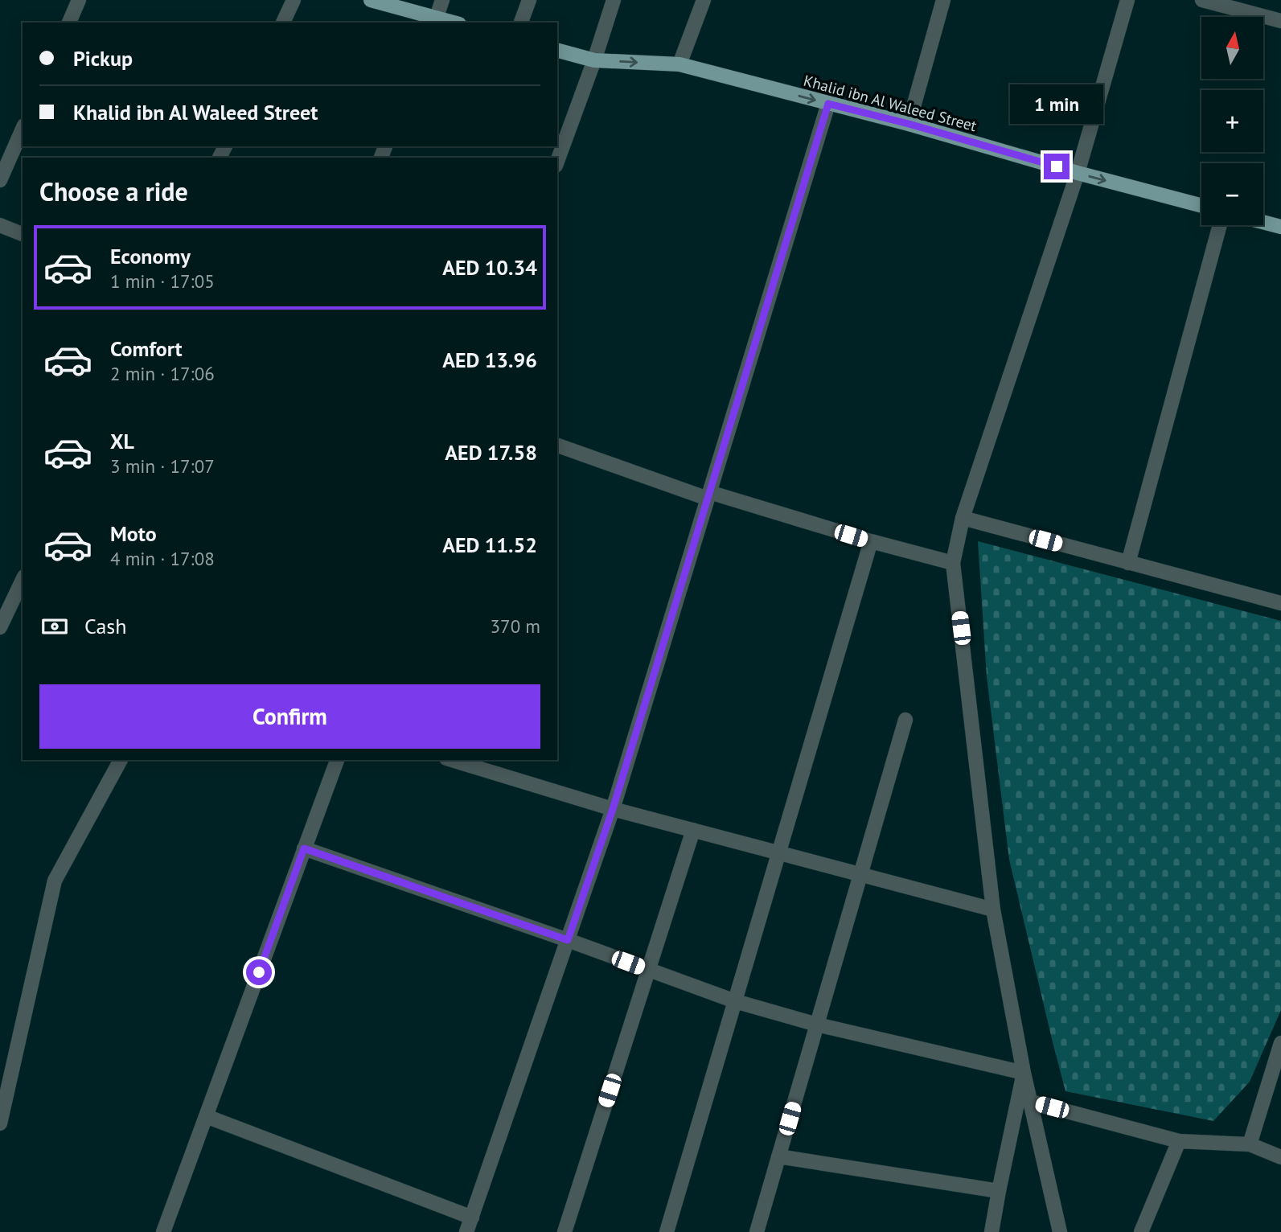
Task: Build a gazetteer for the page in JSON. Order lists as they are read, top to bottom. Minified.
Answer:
{"streets":{"main road":["Khalid ibn Al Waleed Street"]},"one_way":["Khalid ibn Al Waleed Street"],"north":"top","page":{"map_buttons":["+","−"],"banner":["Pickup","Khalid ibn Al Waleed Street"],"bubble":"1 min","heading":"Choose a ride","list":[{"name":"Economy","note":"1 min · 17:05","value":"AED 10.34"},{"name":"Comfort","note":"2 min · 17:06","value":"AED 13.96"},{"name":"XL","note":"3 min · 17:07","value":"AED 17.58"},{"name":"Moto","note":"4 min · 17:08","value":"AED 11.52"}],"pay":["Cash","370 m"],"buttons":"Confirm"}}
